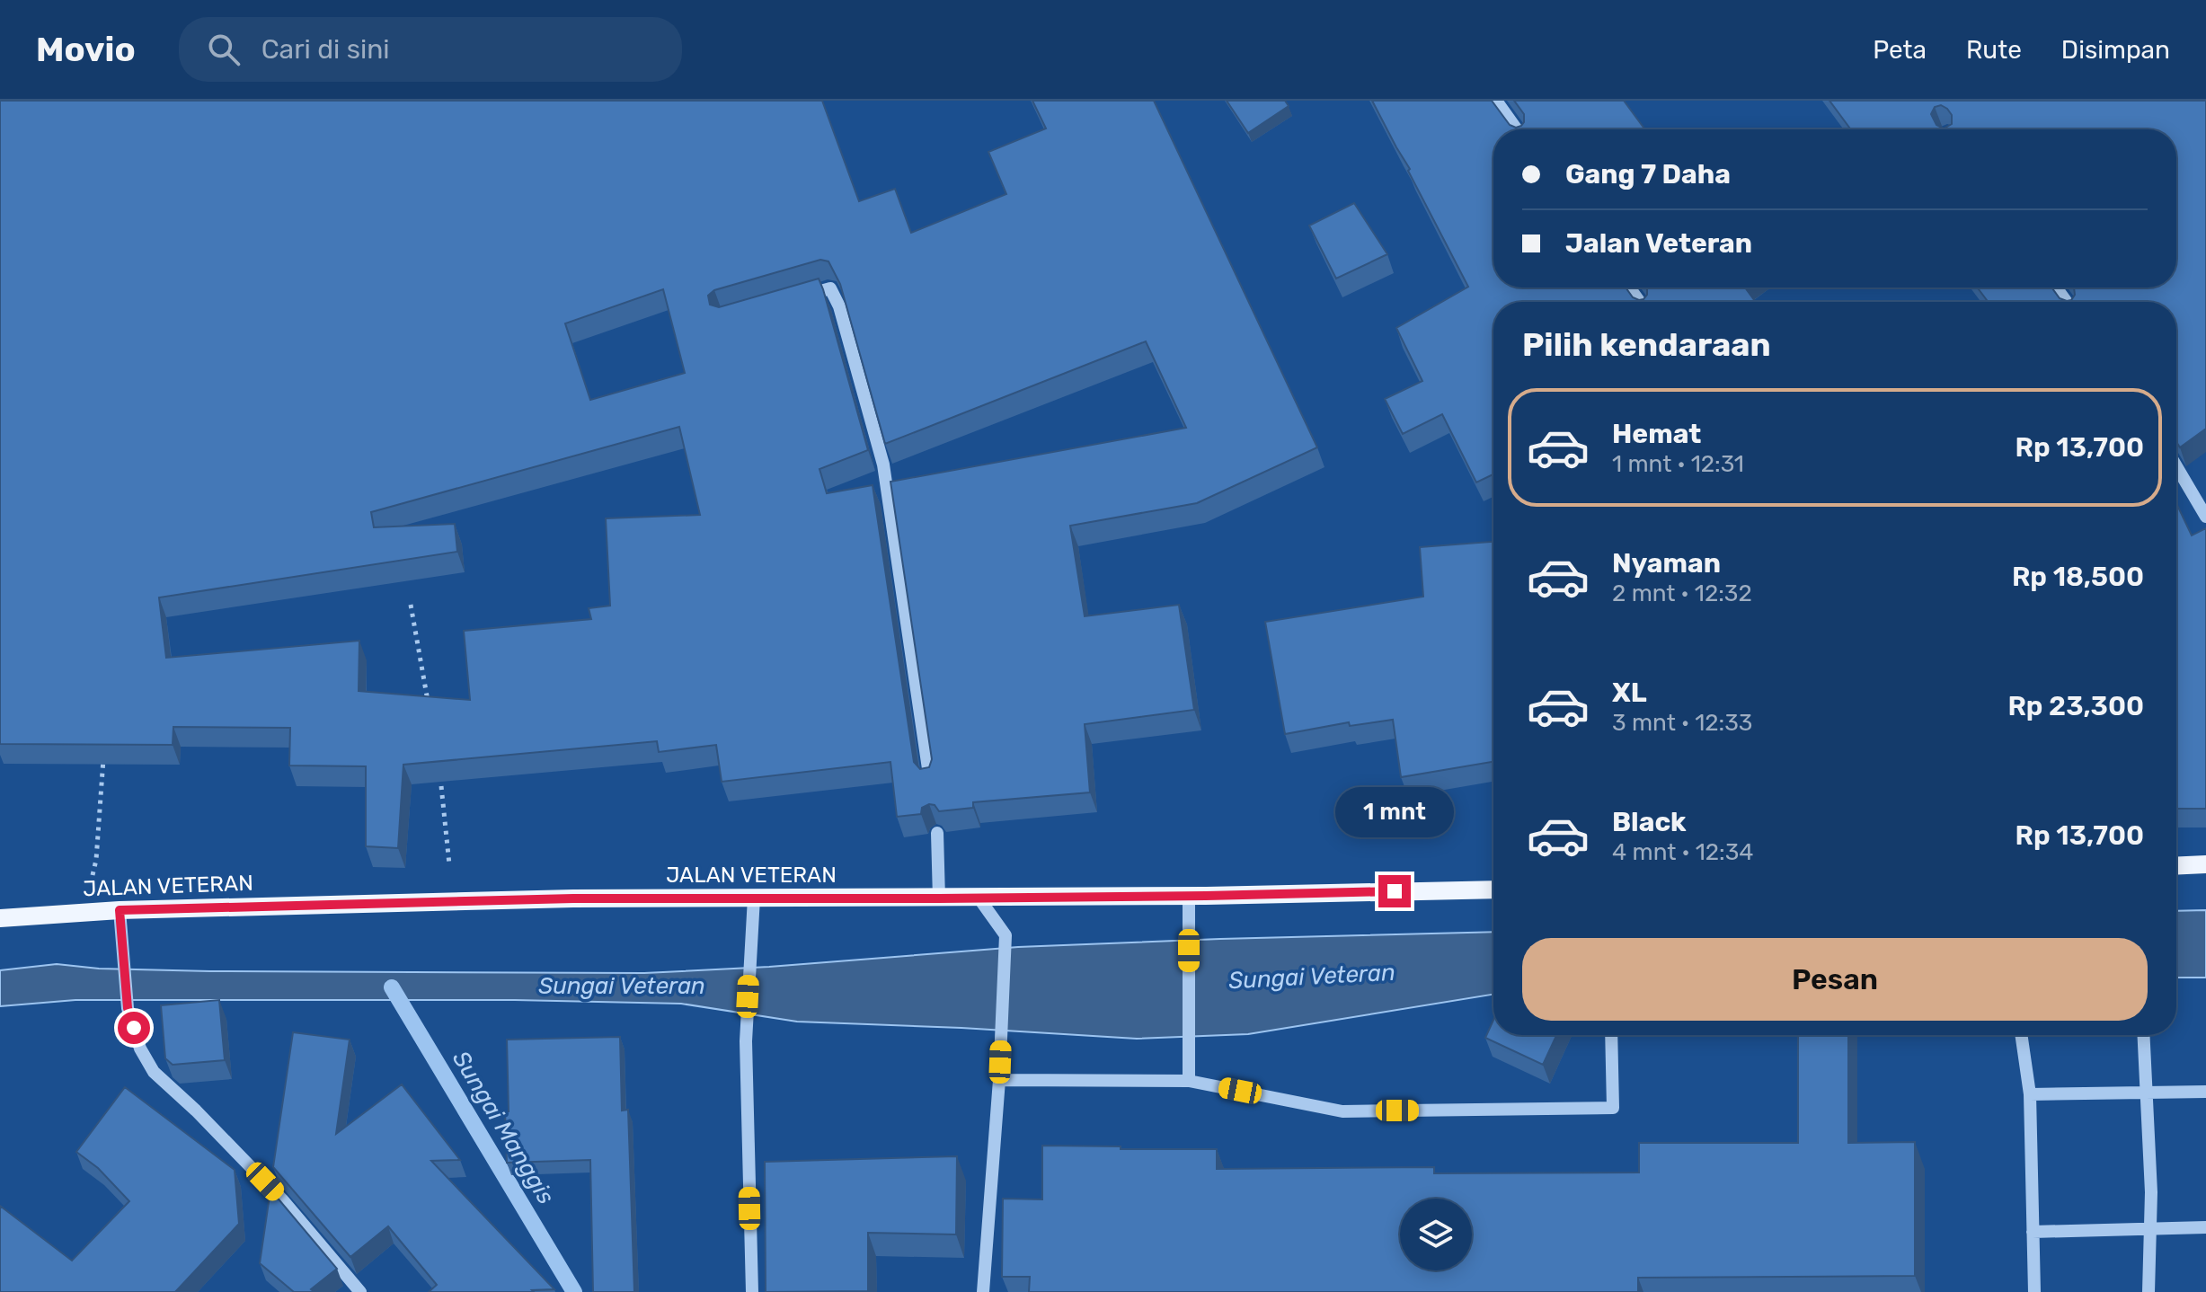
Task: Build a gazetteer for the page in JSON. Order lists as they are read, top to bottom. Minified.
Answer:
{"streets":{"main road":["JALAN VETERAN"]},"water":["Sungai Veteran","Sungai Manggis"],"page":{"header":"Movio","search":"Cari di sini","nav":["Peta","Rute","Disimpan"],"banner":["Gang 7 Daha","Jalan Veteran"],"heading":"Pilih kendaraan","list":[{"name":"Hemat","note":"1 mnt · 12:31","value":"Rp 13,700"},{"name":"Nyaman","note":"2 mnt · 12:32","value":"Rp 18,500"},{"name":"XL","note":"3 mnt · 12:33","value":"Rp 23,300"},{"name":"Black","note":"4 mnt · 12:34","value":"Rp 13,700"}],"bubble":"1 mnt","buttons":"Pesan"}}
